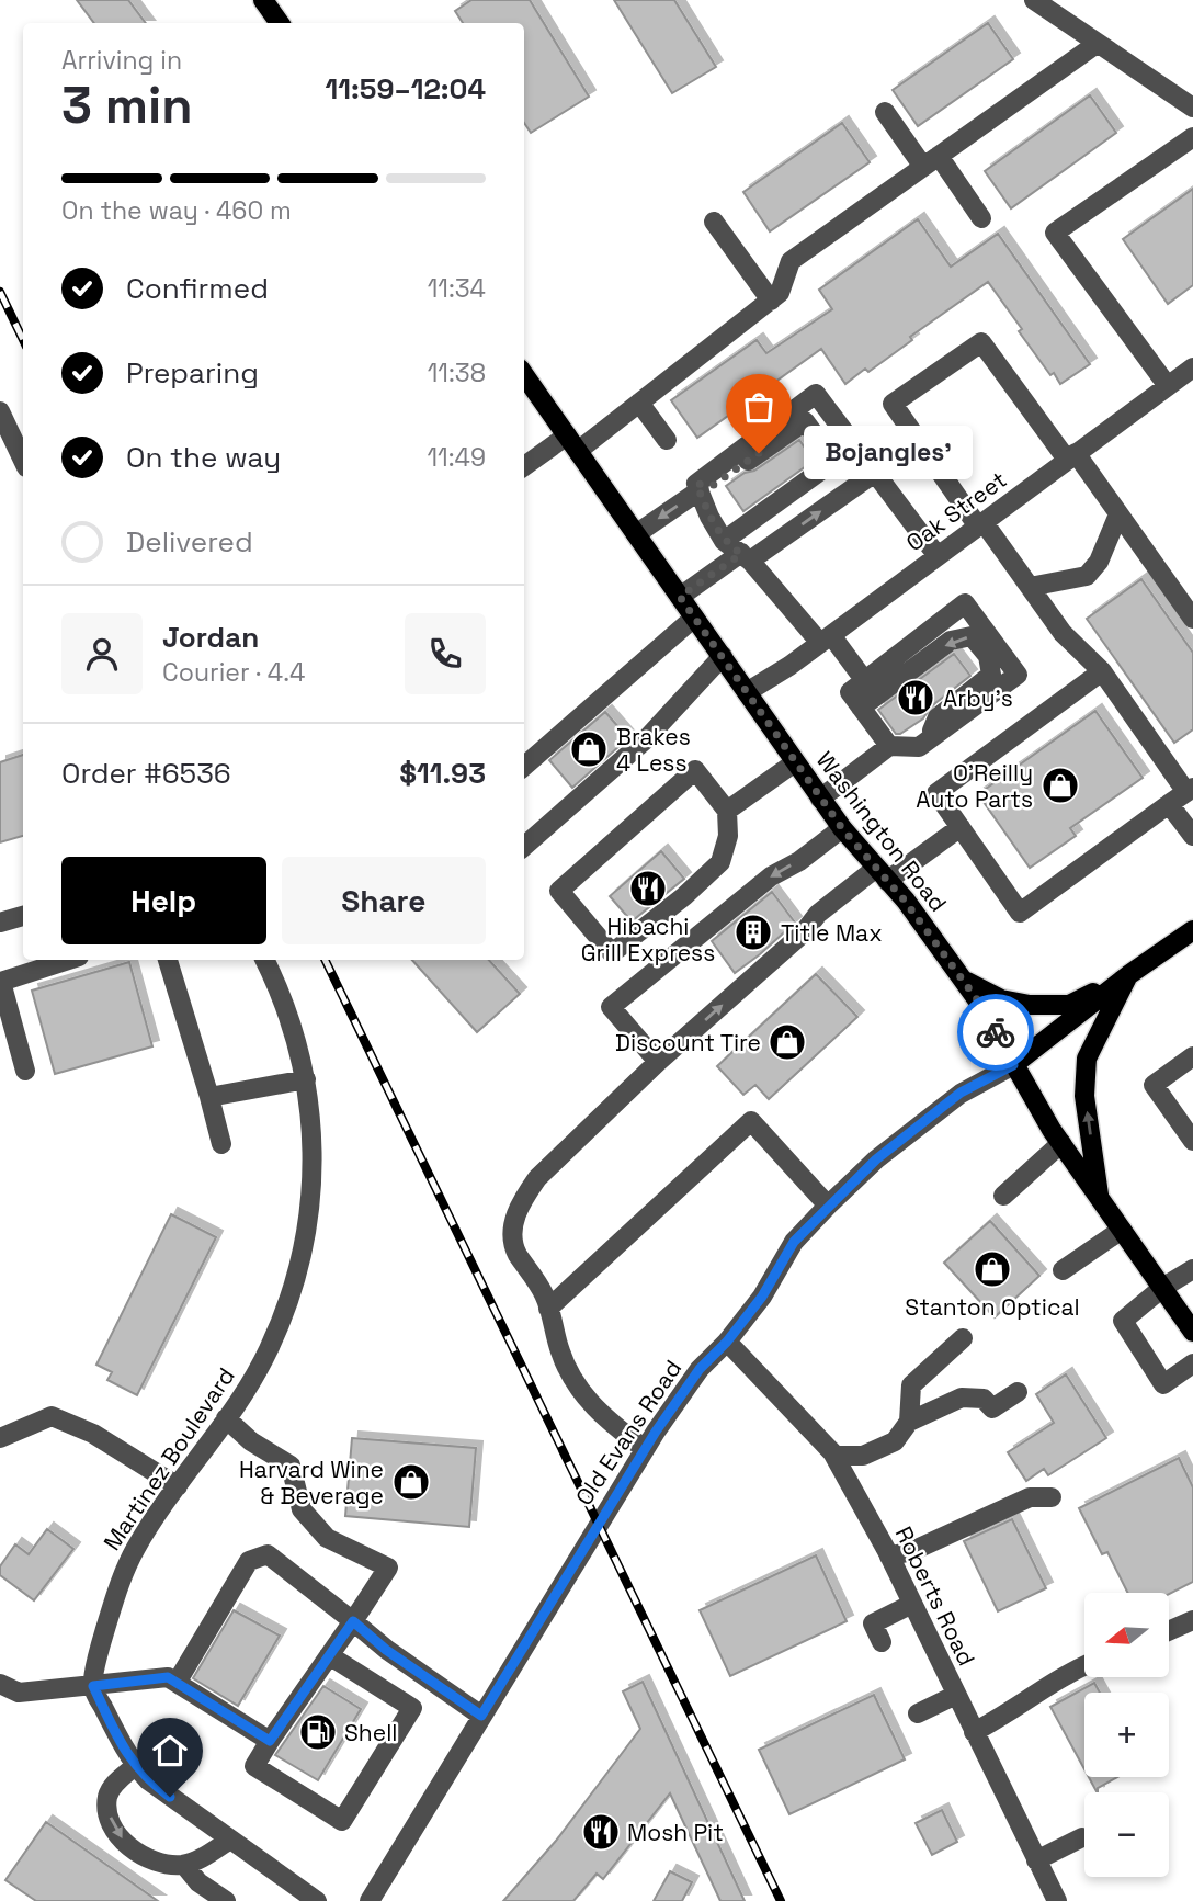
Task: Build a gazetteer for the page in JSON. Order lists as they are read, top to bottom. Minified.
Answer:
{"streets":{"main road":["Washington Road"],"street":["Oak Street","Old Evans Road","Martinez Boulevard","Roberts Road"]},"crossings":[["Oak Street","Washington Road"],["Washington Road","Old Evans Road"],["Old Evans Road","Roberts Road"]],"places":{"other":["Bojangles'"],"restaurant":["Arby's","Hibachi Grill Express","Mosh Pit"],"shop":["Brakes 4 Less","O'Reilly Auto Parts","Discount Tire","Stanton Optical","Harvard Wine & Beverage"],"building":["Title Max"],"fuel station":["Shell"]},"north":"left","page":{"heading":["3 min","Arriving in","11:59–12:04"],"panel":["Jordan","Courier · 4.4","Order #6536","$11.93"],"bar":"On the way · 460 m","list":[["Confirmed","11:34"],["Preparing","11:38"],["On the way","11:49"],"Delivered"],"bubble":"Bojangles'","buttons":["Help","Share"],"map_buttons":["+","−"]}}
